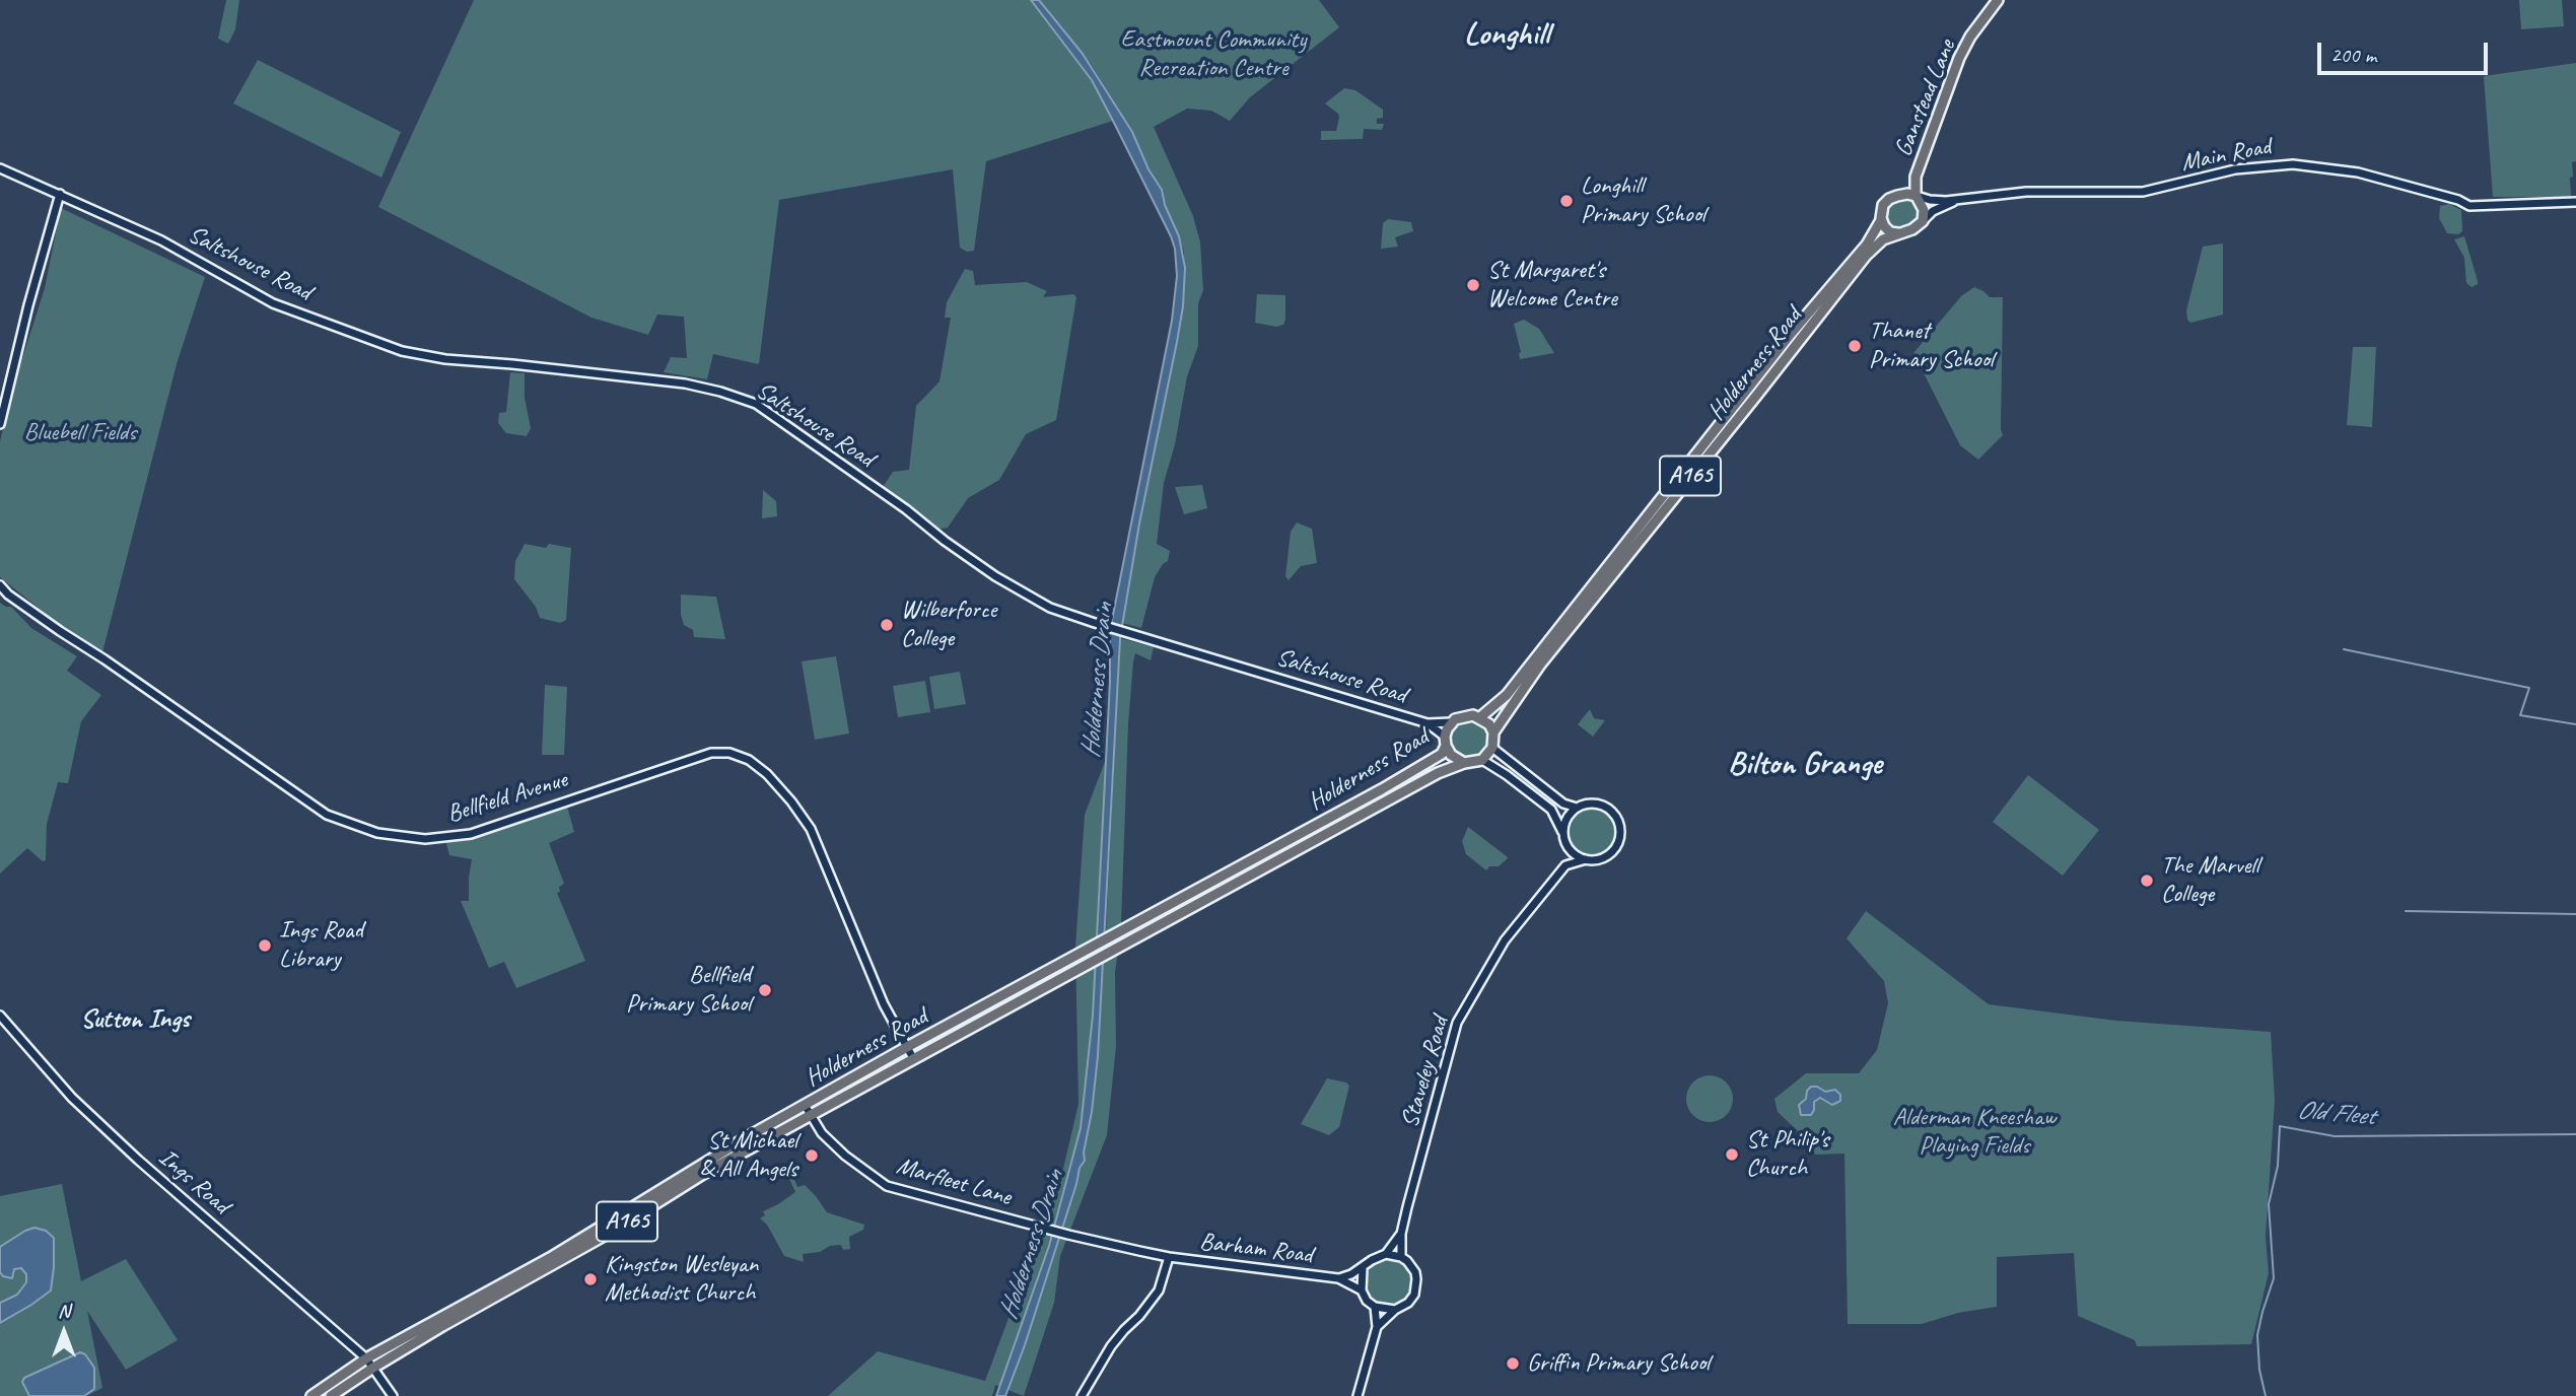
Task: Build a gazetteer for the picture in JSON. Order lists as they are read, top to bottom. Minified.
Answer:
{"streets":{"highway":["Ganstead Lane","Holderness Road","A165"],"street":["Main Road","Saltshouse Road","Bellfield Avenue","Staveley Road","Ings Road","Marfleet Lane","Barham Road"]},"crossings":[["Ganstead Lane","Main Road"],["Ganstead Lane","Holderness Road"],["Ganstead Lane","A165"],["Main Road","Holderness Road"],["Main Road","A165"],["Saltshouse Road","Holderness Road"],["Saltshouse Road","A165"],["Holderness Road","A165"],["Holderness Road","Bellfield Avenue"],["Holderness Road","Ings Road"],["Holderness Road","Marfleet Lane"],["Staveley Road","Barham Road"],["Marfleet Lane","Barham Road"]],"districts":["Longhill","Bilton Grange","Sutton Ings"],"water":["Holderness Drain","Old Fleet"],"parks":["Eastmount Community Recreation Centre","Bluebell Fields","Alderman Kneeshaw Playing Fields"],"places":["Longhill Primary School","St Margaret's Welcome Centre","Thanet Primary School","Wilberforce College","The Marvell College","Ings Road Library","Bellfield Primary School","St Philip's Church","St Michael & All Angels","Kingston Wesleyan Methodist Church","Griffin Primary School"],"scale_bar":"200 m","north":"top"}
